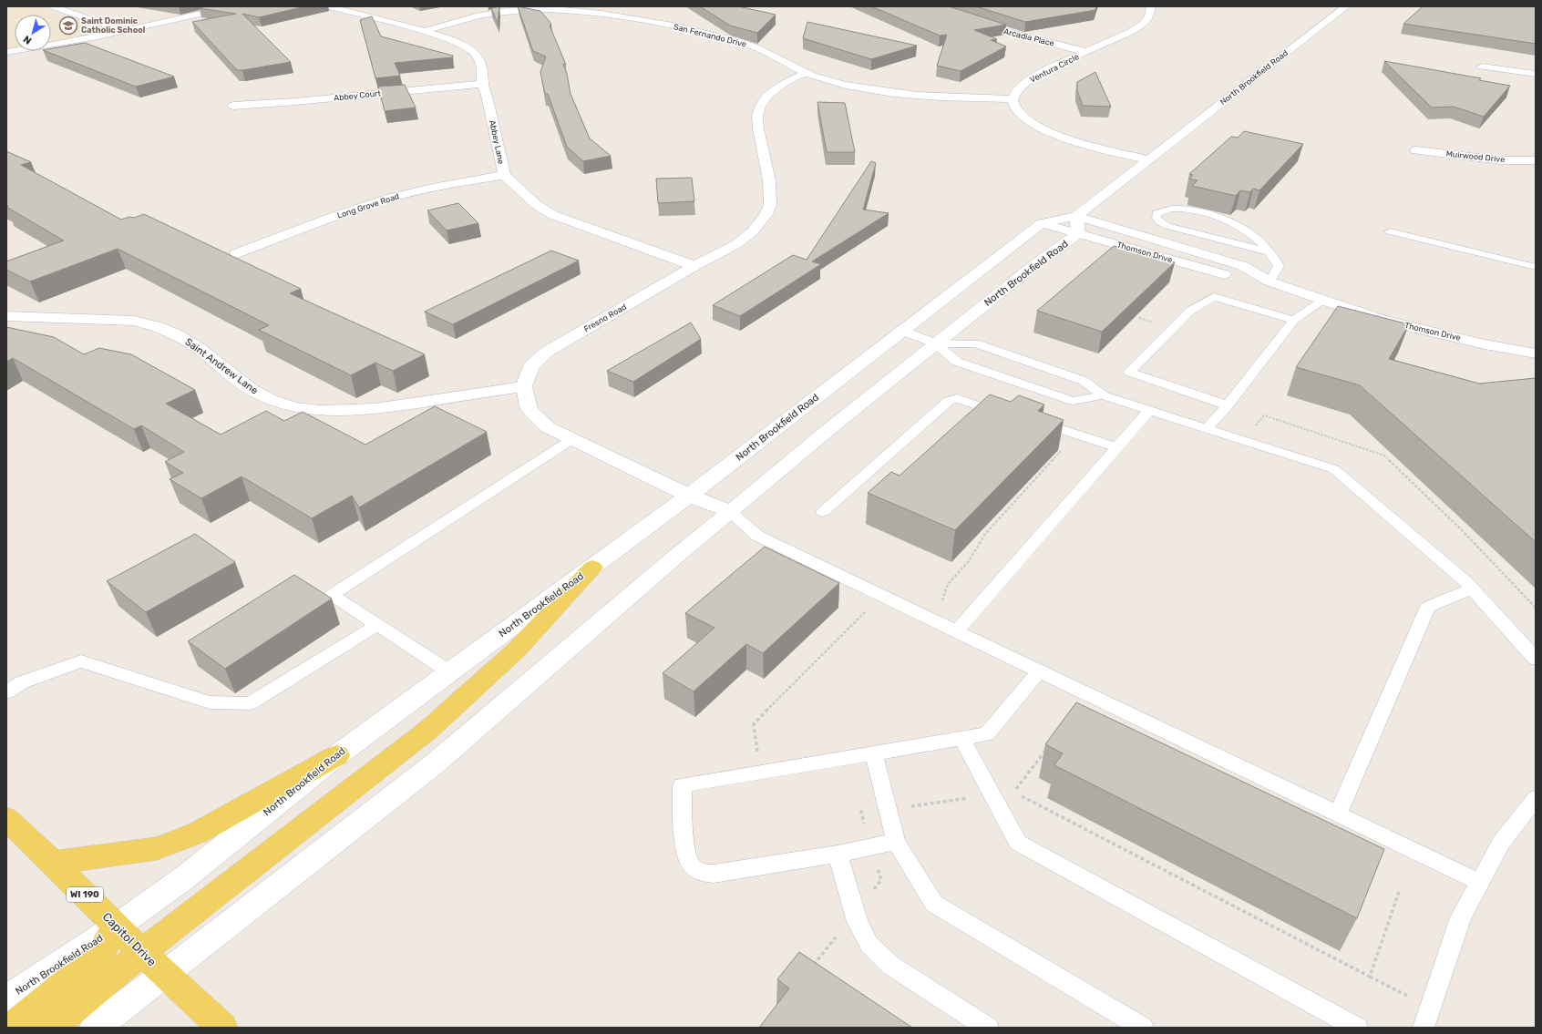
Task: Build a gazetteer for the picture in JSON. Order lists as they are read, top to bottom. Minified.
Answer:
{"streets":{"main road":["WI 190","Capitol Drive"],"street":["San Fernando Drive","Arcadia Place","Ventura Circle","North Brookfield Road","Abbey Court","Abbey Lane","Muirwood Drive","Long Grove Road","Thomson Drive","Fresno Road","Saint Andrew Lane"]},"crossings":[["San Fernando Drive","Ventura Circle"],["San Fernando Drive","Abbey Lane"],["San Fernando Drive","Fresno Road"],["Arcadia Place","Ventura Circle"],["North Brookfield Road","Thomson Drive"],["North Brookfield Road","Capitol Drive"],["Abbey Court","Abbey Lane"],["Abbey Lane","Long Grove Road"],["Abbey Lane","Fresno Road"],["Fresno Road","Saint Andrew Lane"]],"places":{"school or university":["Saint Dominic Catholic School"]},"north":"bottom left"}
